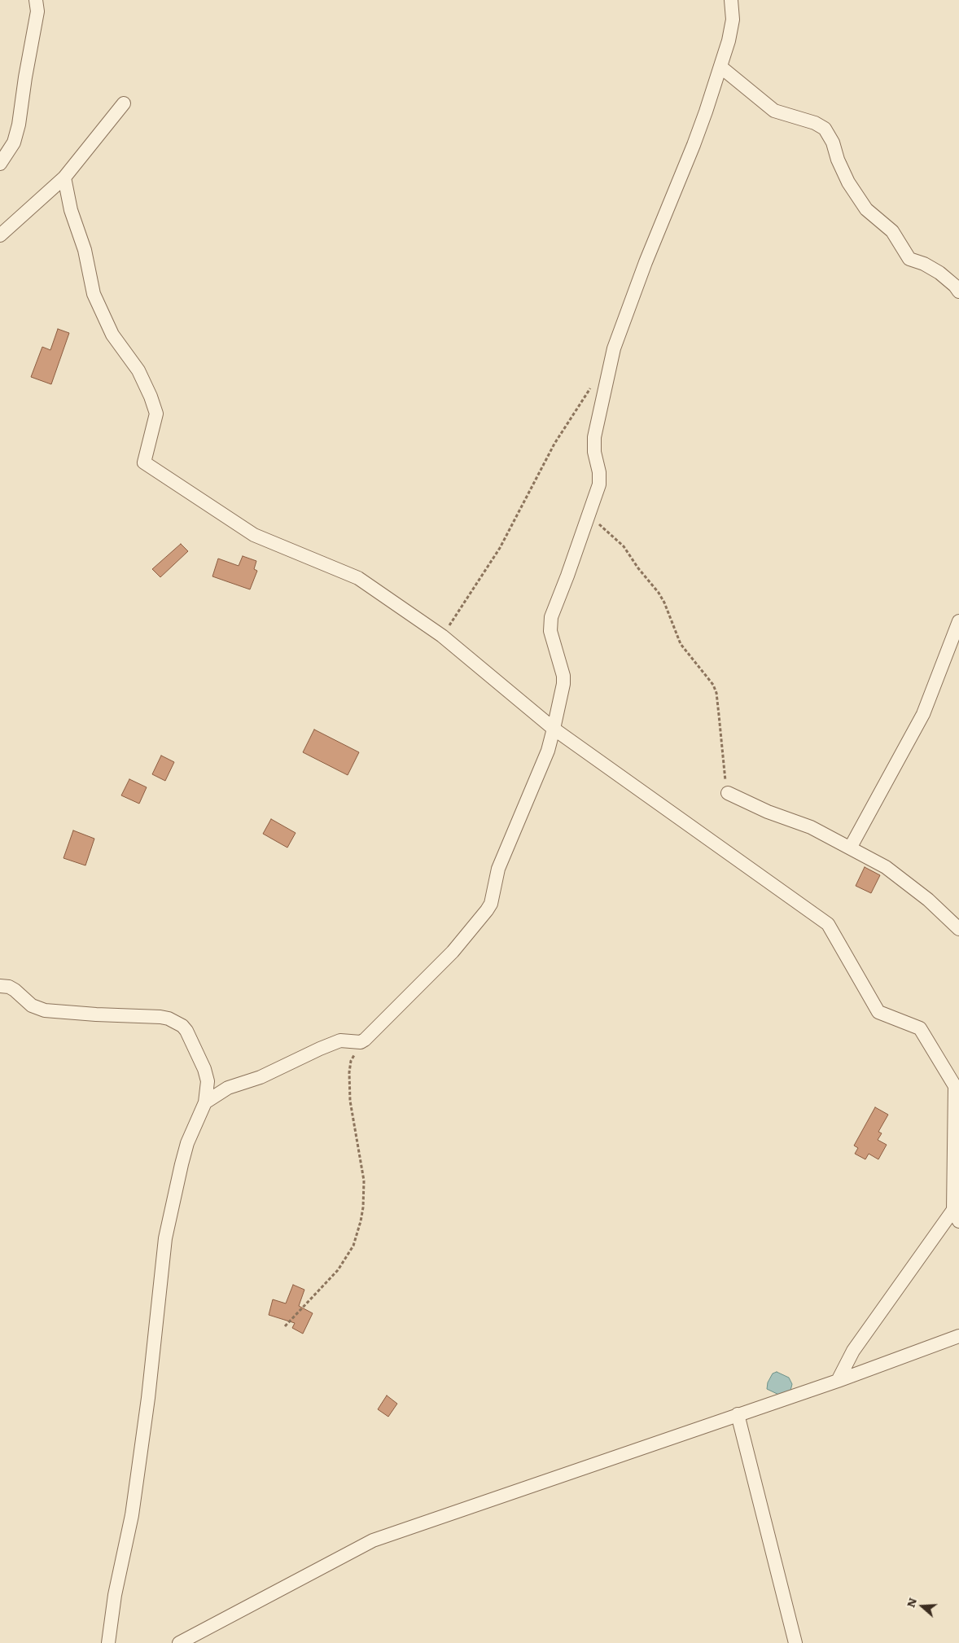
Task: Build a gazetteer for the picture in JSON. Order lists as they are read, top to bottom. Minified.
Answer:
{"north":"left"}
